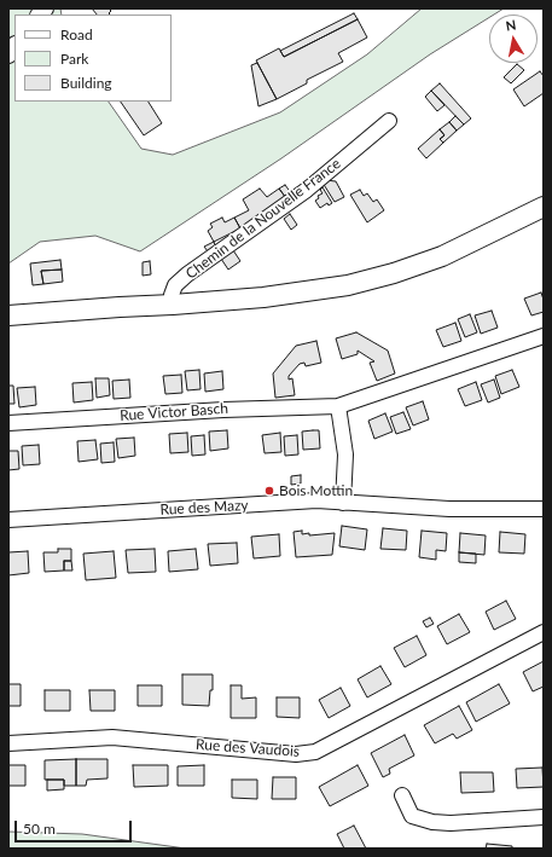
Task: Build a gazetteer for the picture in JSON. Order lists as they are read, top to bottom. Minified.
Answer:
{"streets":{"street":["Chemin de la Nouvelle France","Rue Victor Basch","Rue des Mazy","Rue des Vaudois"]},"places":["Bois Mottin"],"legend":["Road","Park","Building"],"scale_bar":"50 m","north":"top"}
